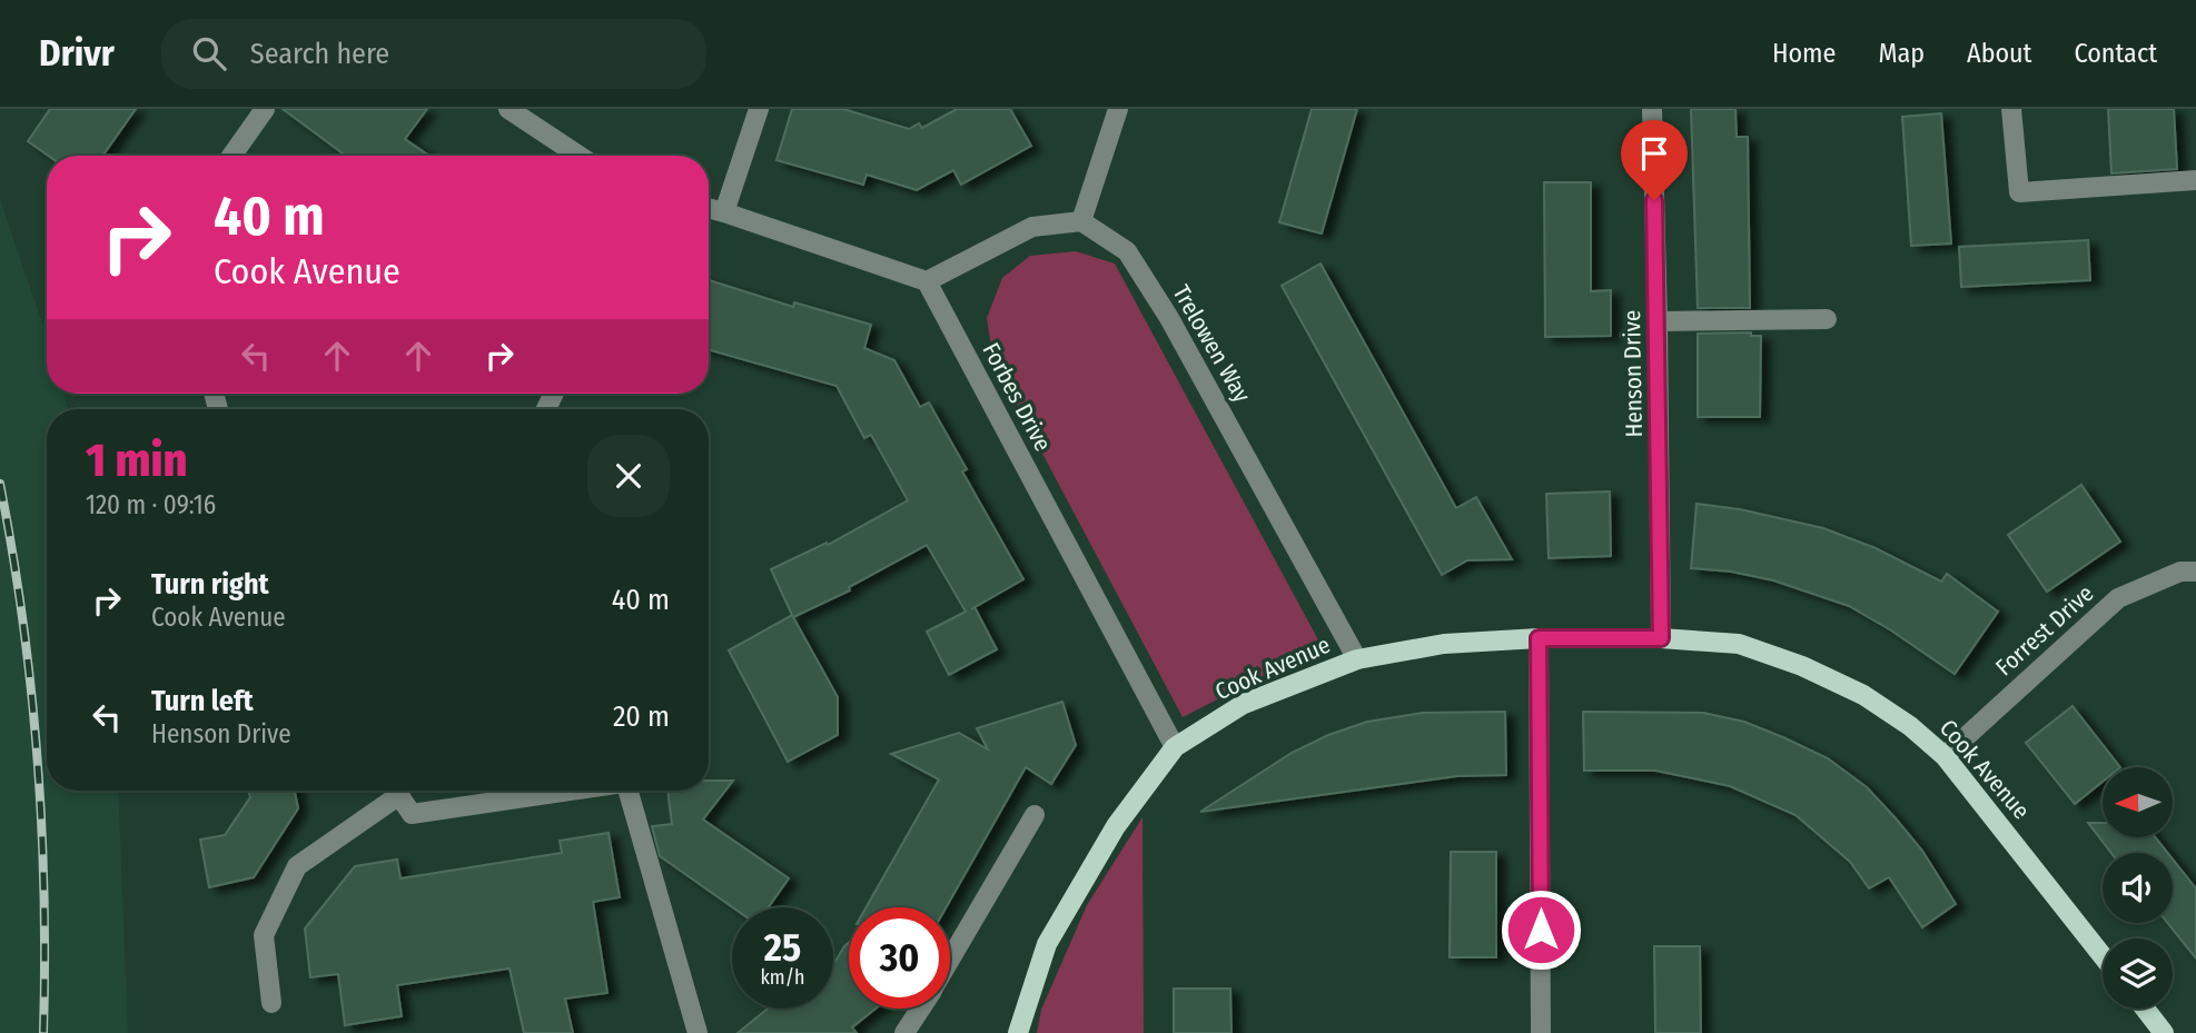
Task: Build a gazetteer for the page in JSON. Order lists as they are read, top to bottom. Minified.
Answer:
{"streets":{"main road":["Cook Avenue"],"street":["Trelowen Way","Henson Drive","Forbes Drive","Forrest Drive"]},"crossings":[["Trelowen Way","Cook Avenue"],["Henson Drive","Cook Avenue"],["Forbes Drive","Cook Avenue"],["Forrest Drive","Cook Avenue"]],"north":"left","page":{"header":"Drivr","search":"Search here","nav":["Home","Map","About","Contact"],"turn":["40 m","Cook Avenue"],"heading":["1 min","120 m · 09:16"],"list":[{"name":"Turn right","note":"Cook Avenue","value":"40 m"},{"name":"Turn left","note":"Henson Drive","value":"20 m"}],"speed":"25 km/h","limit":"30"}}
